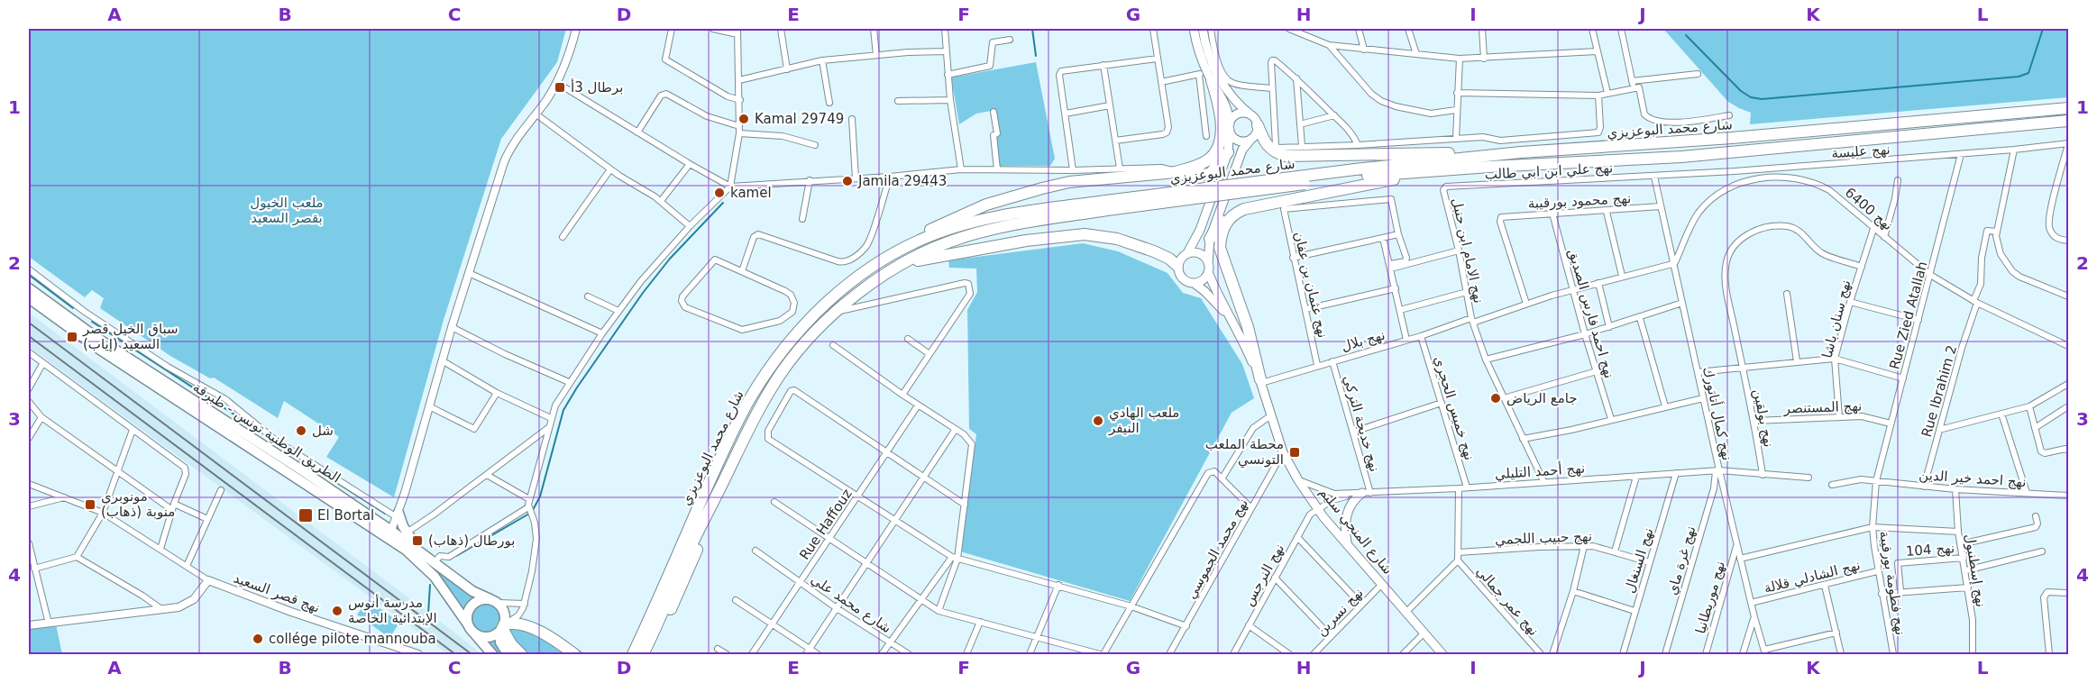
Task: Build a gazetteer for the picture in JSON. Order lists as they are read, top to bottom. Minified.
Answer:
{"streets":{"highway":["شارع محمد البوعزيزي"],"main road":["الطريق الوطنية تونس - طبرقة","شارع المنجي سليم"],"street":["نهج عليسة","نهج علي ابن ابي طالب","نهج محمود بورقيبة","نهج 6400","نهج الامام ابن حنبل","نهج عثمان بن عفان","نهج احمد فارس الصديق","Rue Zied Atallah","نهج سنان باشا","نهج بلال","Rue Ibrahim 2","نهج المستنصر","نهج خميس الحجري","نهج كمال أتاتورك","نهج بولقين","نهج خديجة التركي","نهج أحمد التليلي","نهج احمد خير الدين","Rue Haffouz","نهج حبيب اللجمي","نهج محمد الجموسي","نهج 104","نهج السنغال","نهج غرة ماي","نهج إسطنبول","نهج النرجس","نهج الشادلي قلالة","نهج فطومة بورقيبة","نهج قصر السعيد","نهج موريطانيا","نهج عمر جمالي","شارع محمد علي","نهج نسرين"]},"crossings":[["نهج عليسة","نهج علي ابن ابي طالب"],["نهج عليسة","Rue Zied Atallah"],["نهج عليسة","نهج كمال أتاتورك"],["نهج علي ابن ابي طالب","نهج الامام ابن حنبل"],["نهج علي ابن ابي طالب","نهج كمال أتاتورك"],["نهج محمود بورقيبة","نهج احمد فارس الصديق"],["نهج محمود بورقيبة","نهج بلال"],["نهج محمود بورقيبة","نهج كمال أتاتورك"],["نهج 6400","Rue Zied Atallah"],["نهج 6400","نهج سنان باشا"],["نهج 6400","نهج بلال"],["نهج 6400","Rue Ibrahim 2"],["نهج 6400","نهج كمال أتاتورك"],["نهج الامام ابن حنبل","نهج بلال"],["نهج الامام ابن حنبل","نهج أحمد التليلي"],["نهج عثمان بن عفان","نهج بلال"],["نهج احمد فارس الصديق","نهج بلال"],["Rue Zied Atallah","نهج المستنصر"],["Rue Zied Atallah","نهج احمد خير الدين"],["Rue Zied Atallah","نهج فطومة بورقيبة"],["نهج سنان باشا","نهج المستنصر"],["نهج سنان باشا","نهج بولقين"],["نهج بلال","نهج خميس الحجري"],["نهج بلال","نهج كمال أتاتورك"],["نهج بلال","نهج خديجة التركي"],["نهج بلال","شارع المنجي سليم"],["Rue Ibrahim 2","نهج احمد خير الدين"],["نهج المستنصر","نهج بولقين"],["نهج خميس الحجري","نهج أحمد التليلي"],["نهج كمال أتاتورك","نهج أحمد التليلي"],["نهج كمال أتاتورك","نهج غرة ماي"],["نهج كمال أتاتورك","نهج الشادلي قلالة"],["نهج كمال أتاتورك","نهج موريطانيا"],["نهج خديجة التركي","نهج أحمد التليلي"],["نهج أحمد التليلي","شارع المنجي سليم"],["نهج أحمد التليلي","نهج السنغال"],["نهج أحمد التليلي","نهج غرة ماي"],["نهج أحمد التليلي","نهج النرجس"],["نهج احمد خير الدين","نهج إسطنبول"],["نهج احمد خير الدين","نهج فطومة بورقيبة"],["Rue Haffouz","شارع محمد علي"],["شارع المنجي سليم","نهج محمد الجموسي"],["شارع المنجي سليم","نهج النرجس"],["شارع المنجي سليم","نهج نسرين"],["نهج حبيب اللجمي","نهج السنغال"],["نهج 104","نهج إسطنبول"],["نهج الشادلي قلالة","نهج فطومة بورقيبة"]],"parks":["ملعب الخيول بقصر السعيد"],"places":{"transit":["برطال 3أ","سباق الخيل قصر السعيد (إياب)","محطة الملعب التونسي","مونوبري منوبة (ذهاب)","El Bortal","بورطال (ذهاب)"],"other":["Kamal 29749","Jamila 29443","kamel","جامع الرياض","ملعب الهادي النيفر","شل","مدرسة أنوس الإبتدائية الخاصة","collége pilote mannouba"]},"grid":{"columns":["A","B","C","D","E","F","G","H","I","J","K","L"],"rows":["1","2","3","4"]}}
